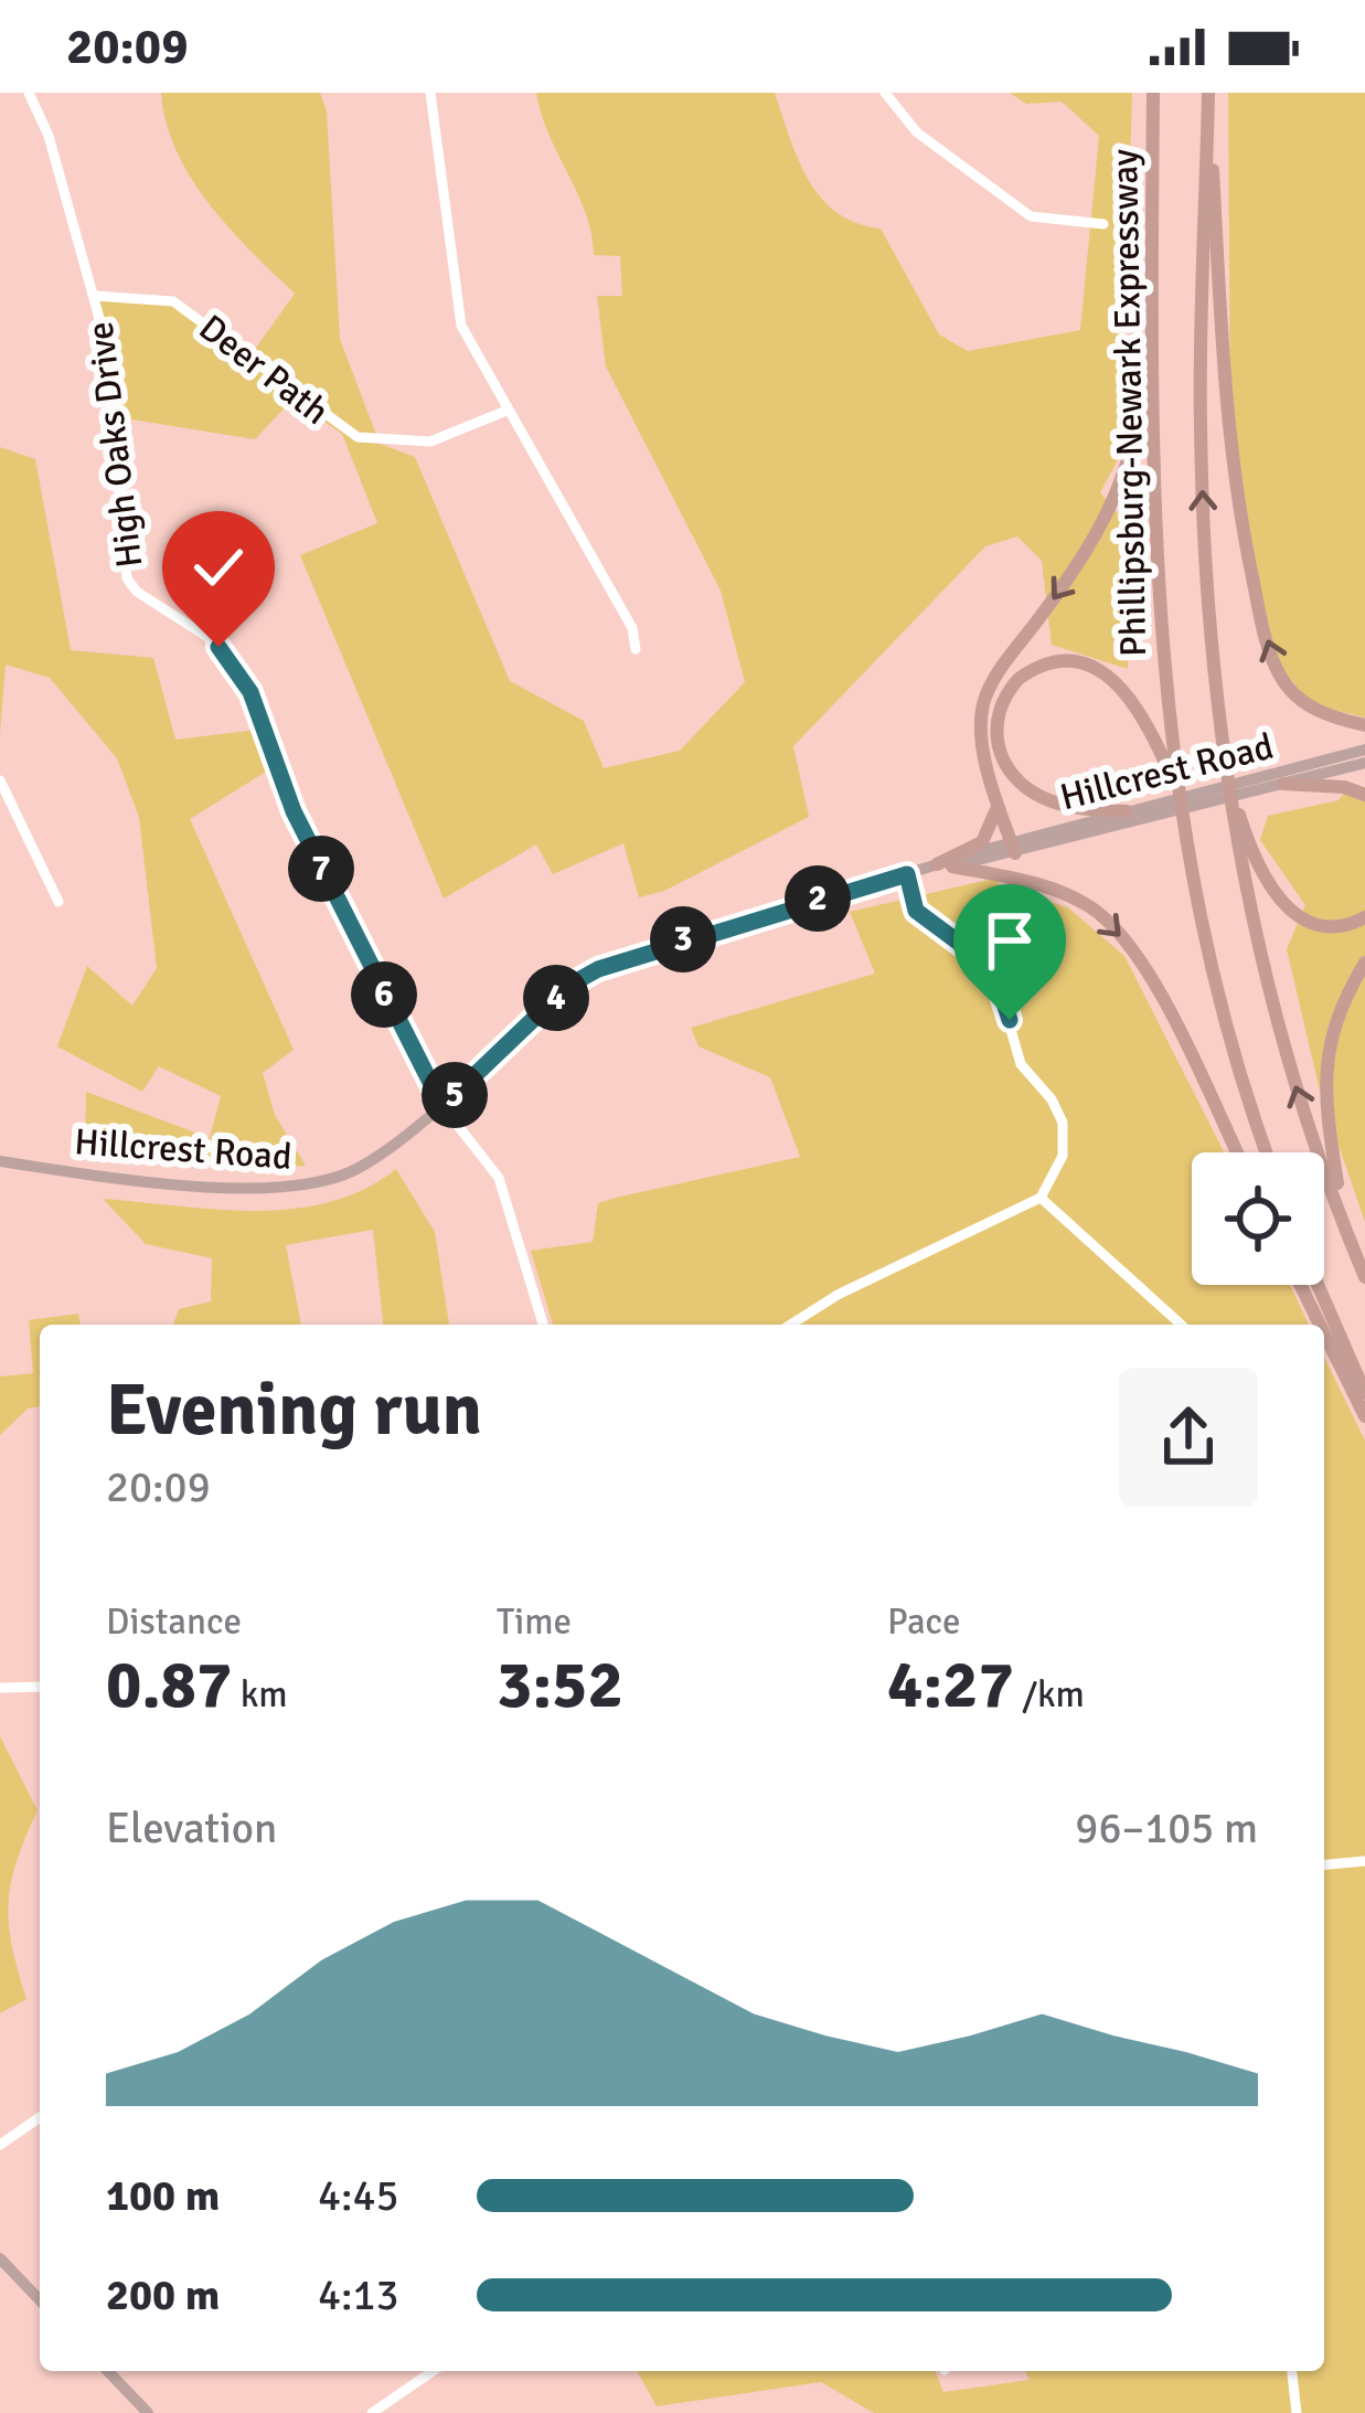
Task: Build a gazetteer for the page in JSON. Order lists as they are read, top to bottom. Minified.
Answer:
{"streets":{"highway":["Phillipsburg-Newark Expressway"],"main road":["Hillcrest Road"],"street":["Deer Path","High Oaks Drive"]},"crossings":[["Deer Path","High Oaks Drive"],["High Oaks Drive","Hillcrest Road"]],"page":{"status":"20:09","pins":["7","2","3","6","4","5"],"heading":["Evening run","20:09"],"stats":[["Distance","0.87 km"],["Time","3:52"],["Pace","4:27 /km"]],"chart":["Elevation","96–105 m"],"list":[{"name":"100 m","note":"4:45"},{"name":"200 m","note":"4:13"}]}}
